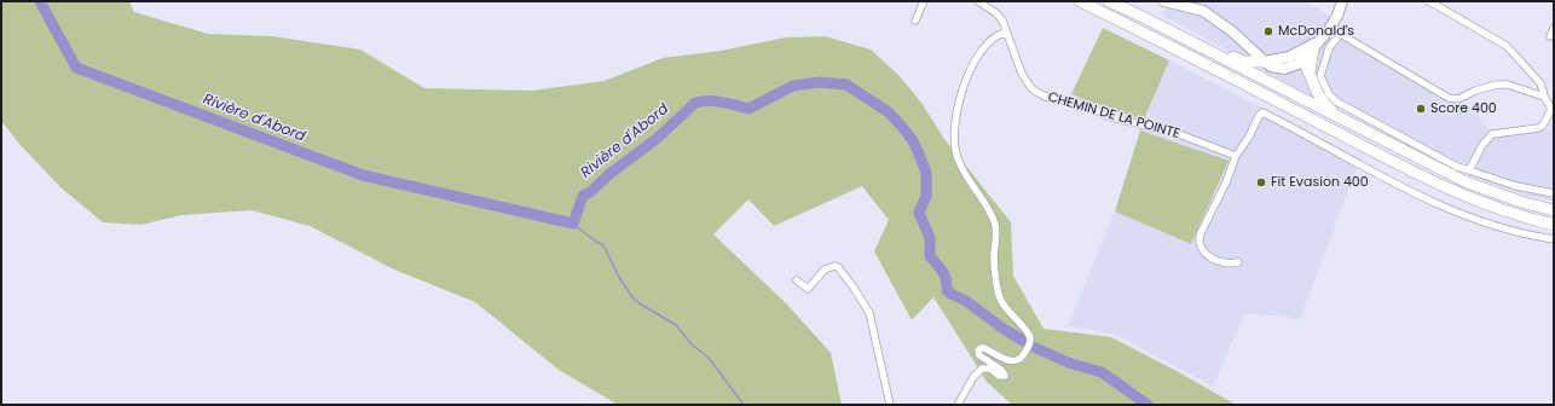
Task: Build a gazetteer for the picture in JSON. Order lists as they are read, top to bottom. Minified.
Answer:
{"streets":{"street":["CHEMIN DE LA POINTE"]},"water":["Rivière d'Abord"],"places":["McDonald's","Score 400","Fit Evasion 400"]}
